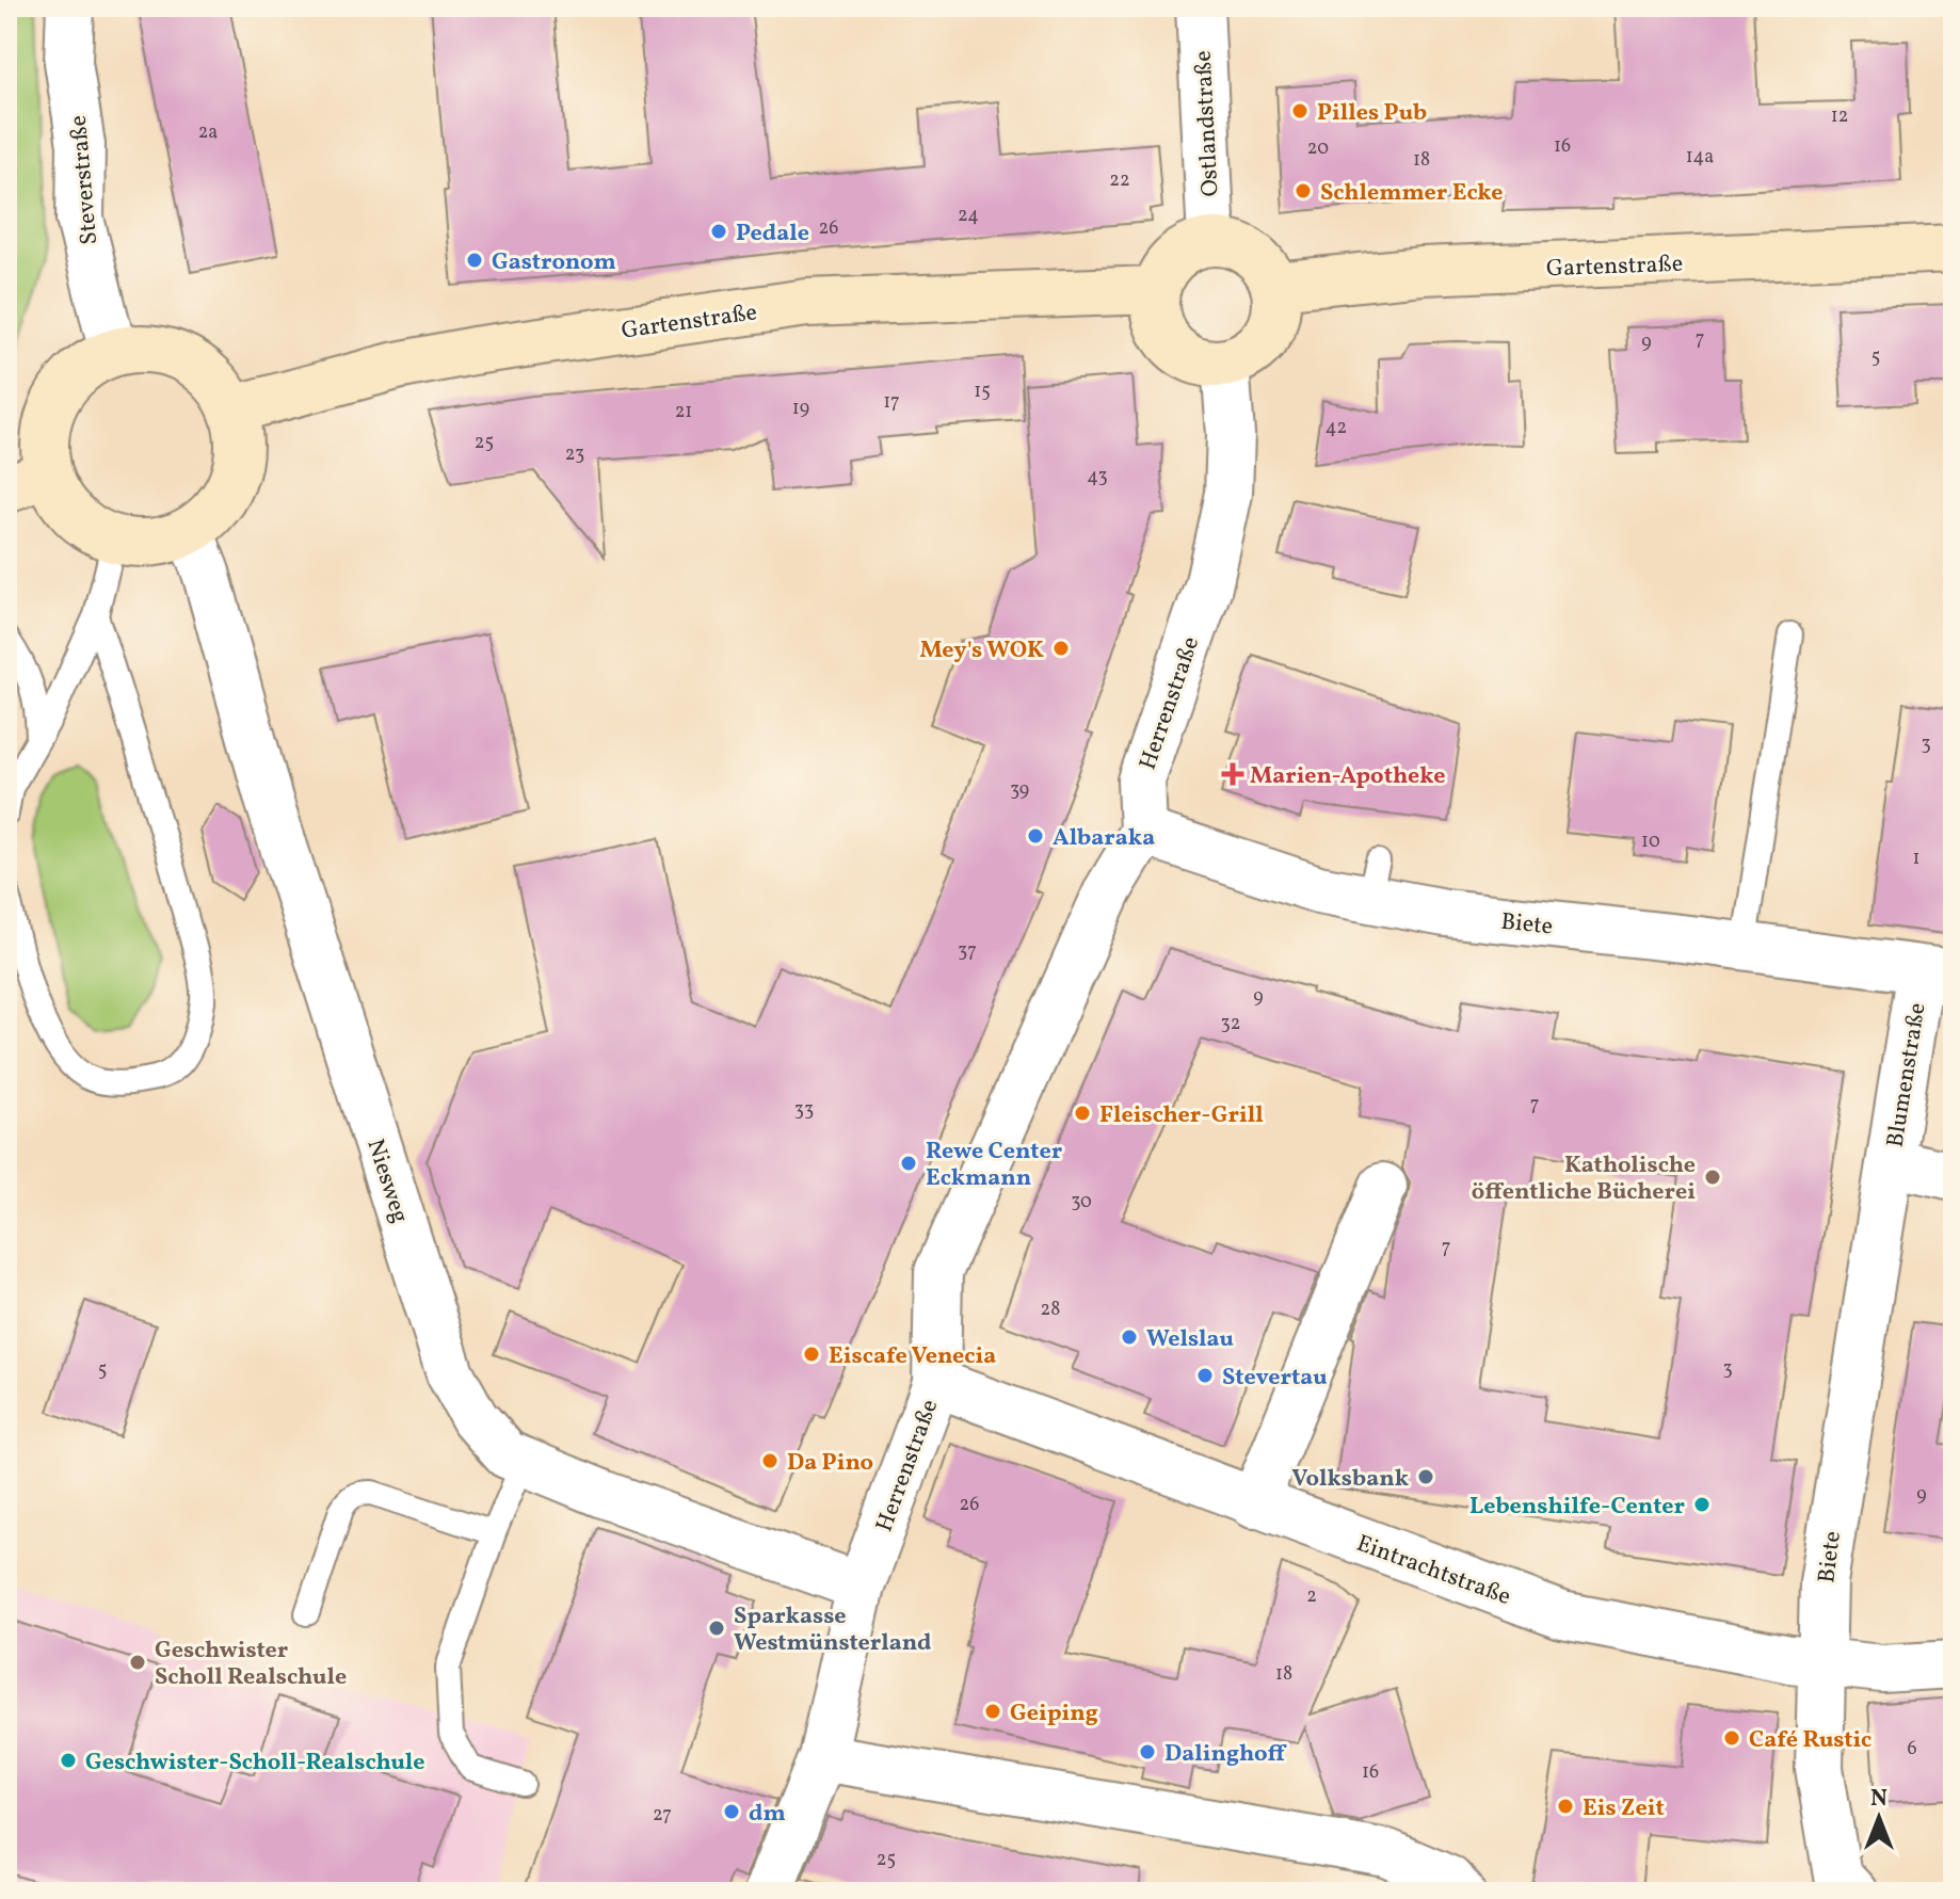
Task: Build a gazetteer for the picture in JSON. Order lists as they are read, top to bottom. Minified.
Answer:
{"streets":{"street":["Ostlandstraße","Steverstraße","Gartenstraße","Herrenstraße","Biete","Blumenstraße","Niesweg","Eintrachtstraße"]},"crossings":[["Ostlandstraße","Gartenstraße"],["Ostlandstraße","Herrenstraße"],["Steverstraße","Gartenstraße"],["Steverstraße","Niesweg"],["Gartenstraße","Herrenstraße"],["Gartenstraße","Niesweg"],["Herrenstraße","Biete"],["Herrenstraße","Niesweg"],["Herrenstraße","Eintrachtstraße"],["Biete","Blumenstraße"],["Biete","Eintrachtstraße"]],"places":{"other":["Pilles Pub","Schlemmer Ecke","Pedale","Gastronom","Mey's WOK","Albaraka","Fleischer-Grill","Rewe Center Eckmann","Katholische öffentliche Bücherei","Welslau","Eiscafe Venecia","Stevertau","Da Pino","Volksbank","Lebenshilfe-Center","Sparkasse Westmünsterland","Geschwister Scholl Realschule","Geiping","Café Rustic","Dalinghoff","Geschwister-Scholl-Realschule","Eis Zeit","dm"],"health":["Marien-Apotheke"]},"house_numbers":["12","2a","16","20","14a","18","22","24","26","7","9","5","15","17","19","21","42","25","23","43","3","39","10","1","37","9","32","7","33","30","7","28","3","5","9","26","2","18","6","16","27","25"],"north":"top"}
